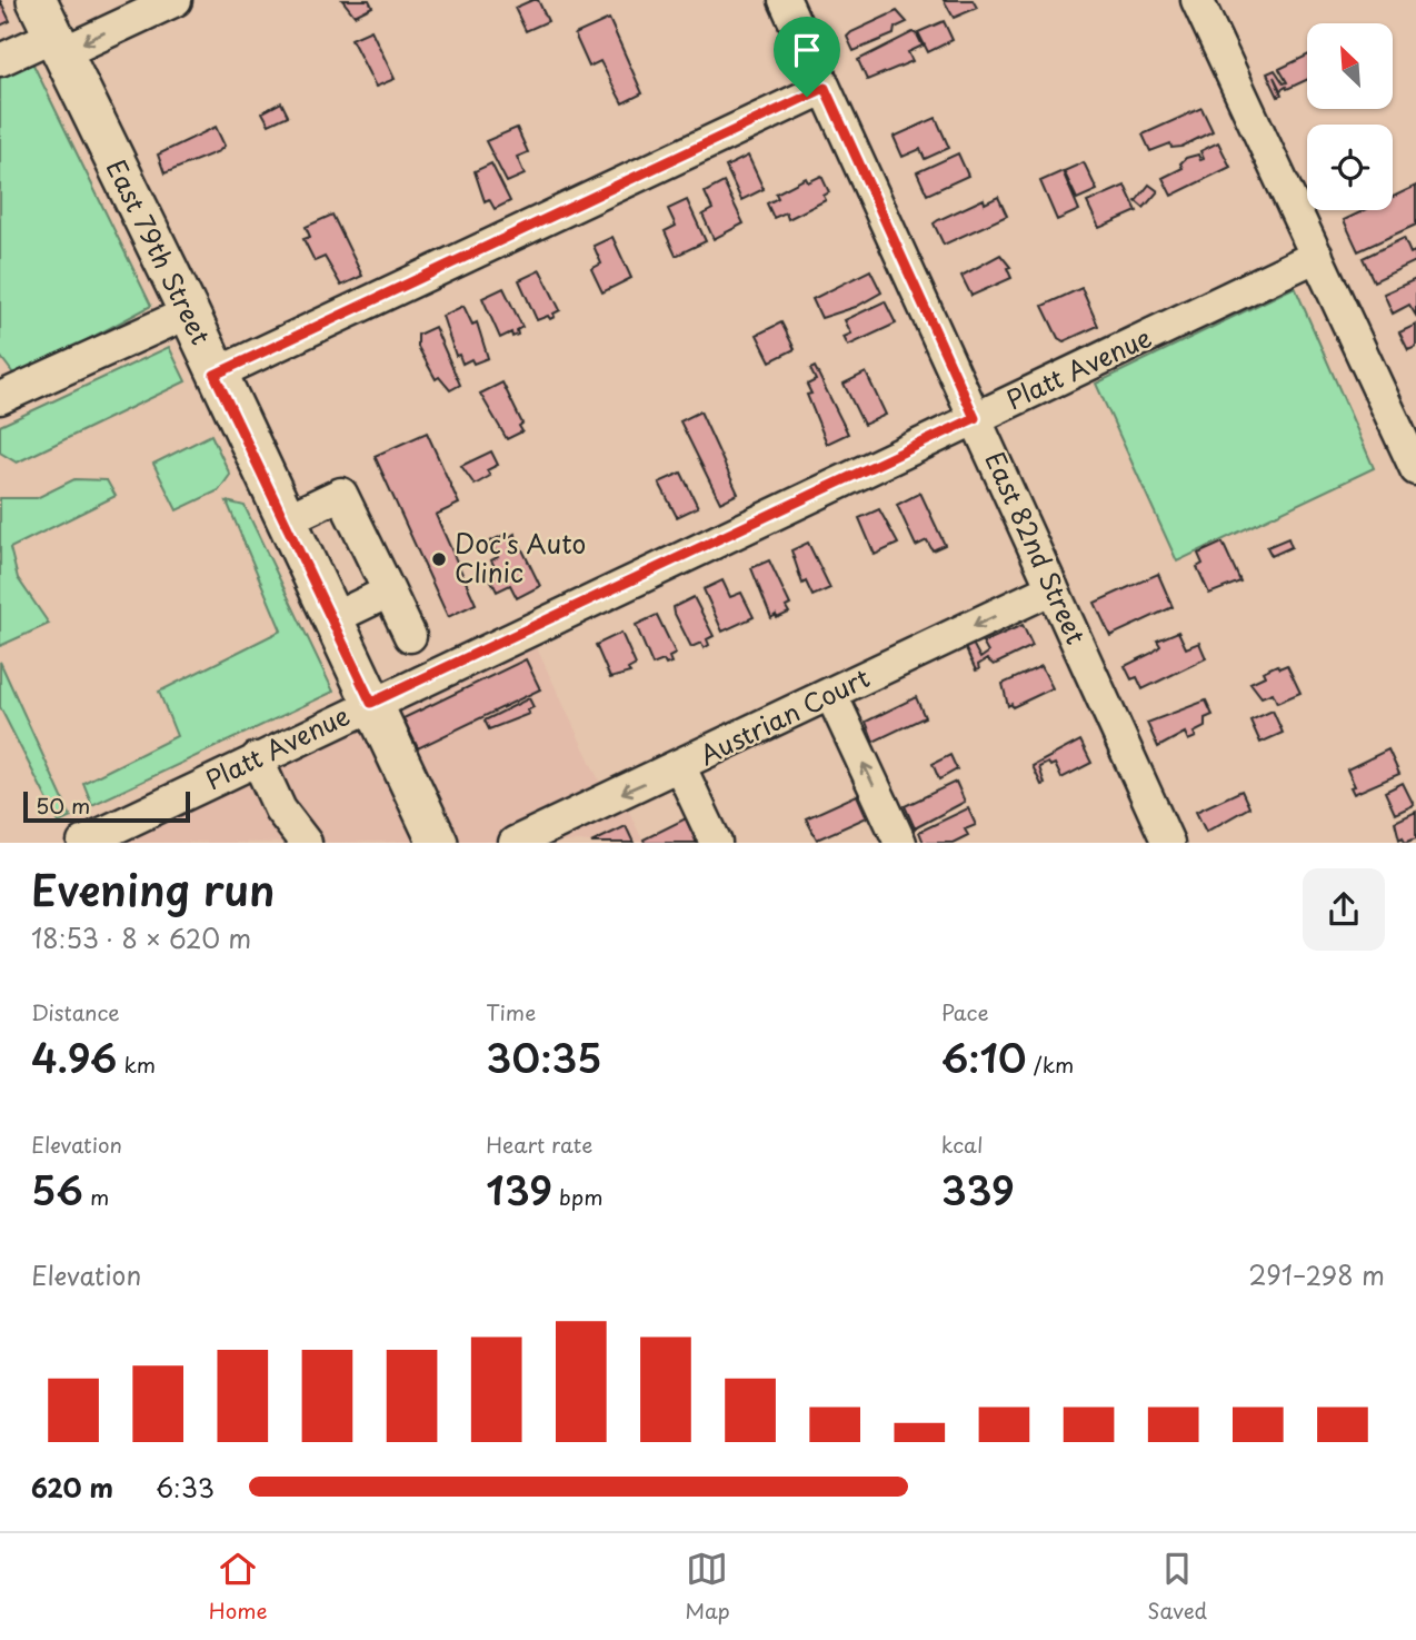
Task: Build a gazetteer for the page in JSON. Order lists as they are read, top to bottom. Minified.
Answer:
{"streets":{"main road":["East 79th Street"],"street":["Platt Avenue","East 82nd Street","Austrian Court"]},"crossings":[["East 79th Street","Platt Avenue"],["Platt Avenue","East 82nd Street"],["East 82nd Street","Austrian Court"]],"one_way":["Austrian Court"],"places":["Doc's Auto Clinic"],"scale_bar":"50 m","north":"top left","page":{"scale":"50 m","heading":["Evening run","18:53 · 8 × 620 m"],"stats":[["Distance","4.96 km"],["Time","30:35"],["Pace","6:10 /km"],["Elevation","56 m"],["Heart rate","139 bpm"],["kcal","339"]],"chart":["Elevation","291–298 m"],"list":[{"name":"620 m","note":"6:33"}],"tabs":["Home","Map","Saved"]}}
